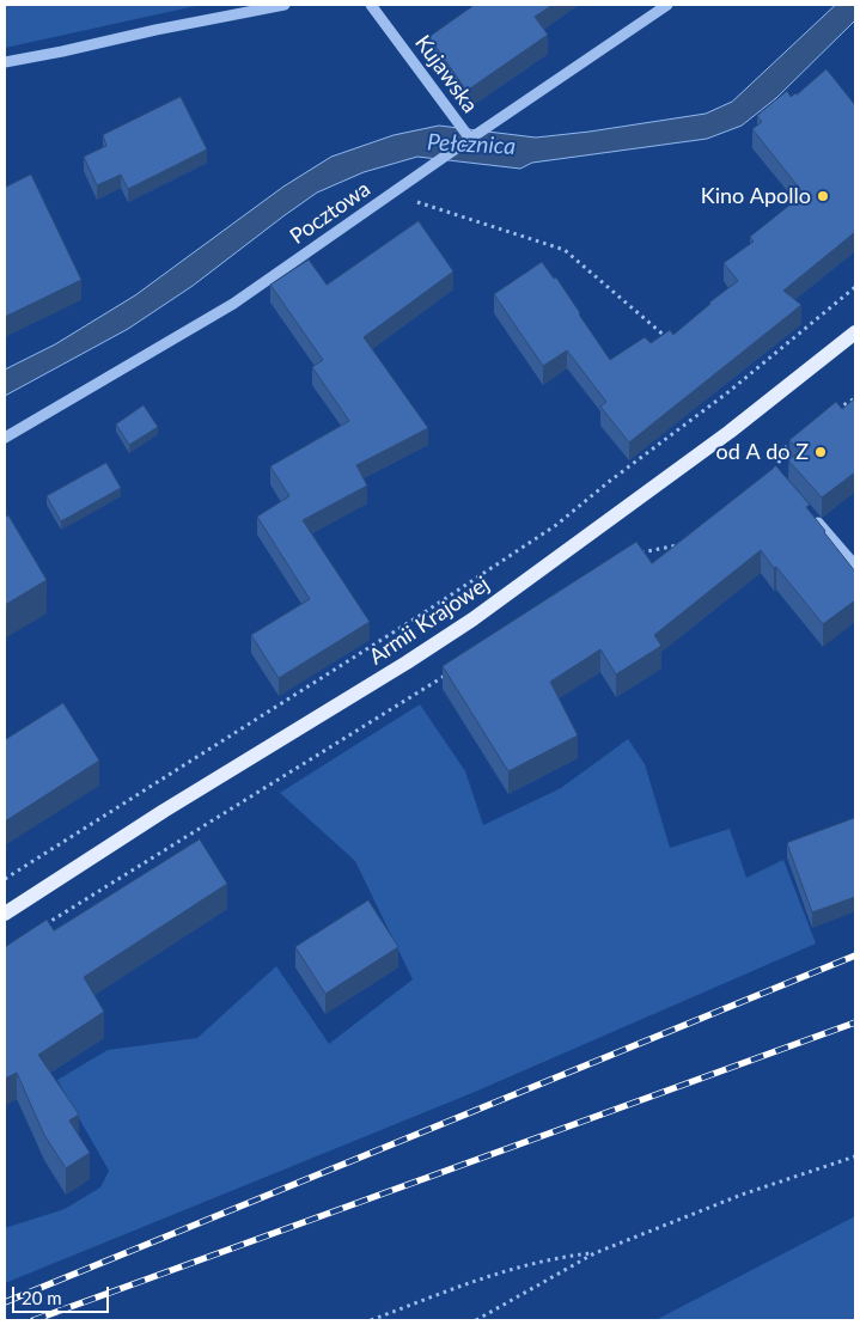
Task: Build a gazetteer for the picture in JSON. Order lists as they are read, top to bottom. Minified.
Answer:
{"streets":{"main road":["Armii Krajowej"],"street":["Kujawska","Pocztowa"]},"crossings":[["Kujawska","Pocztowa"]],"water":["Pełcznica"],"places":["Kino Apollo","od A do Z"],"scale_bar":"20 m"}
